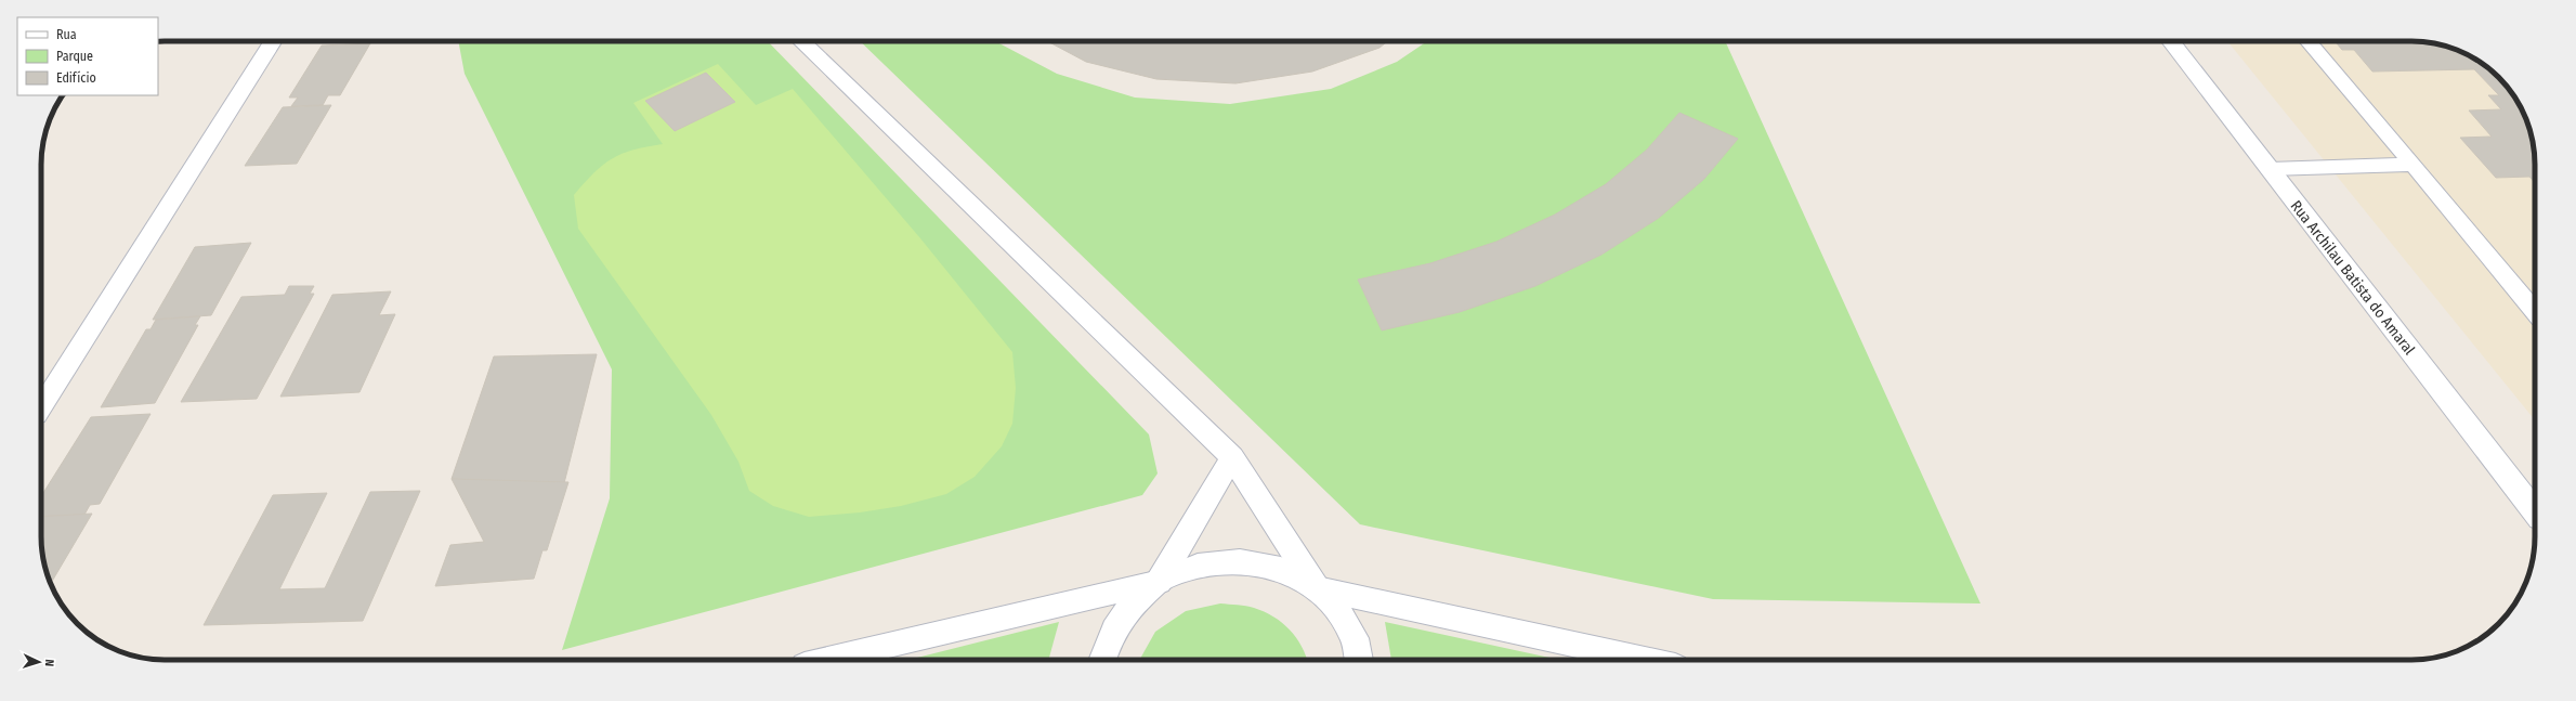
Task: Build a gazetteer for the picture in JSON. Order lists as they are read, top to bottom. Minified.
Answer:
{"streets":{"street":["Rua Archilau Batista do Amaral"]},"legend":["Rua","Parque","Edifício"],"north":"right"}
